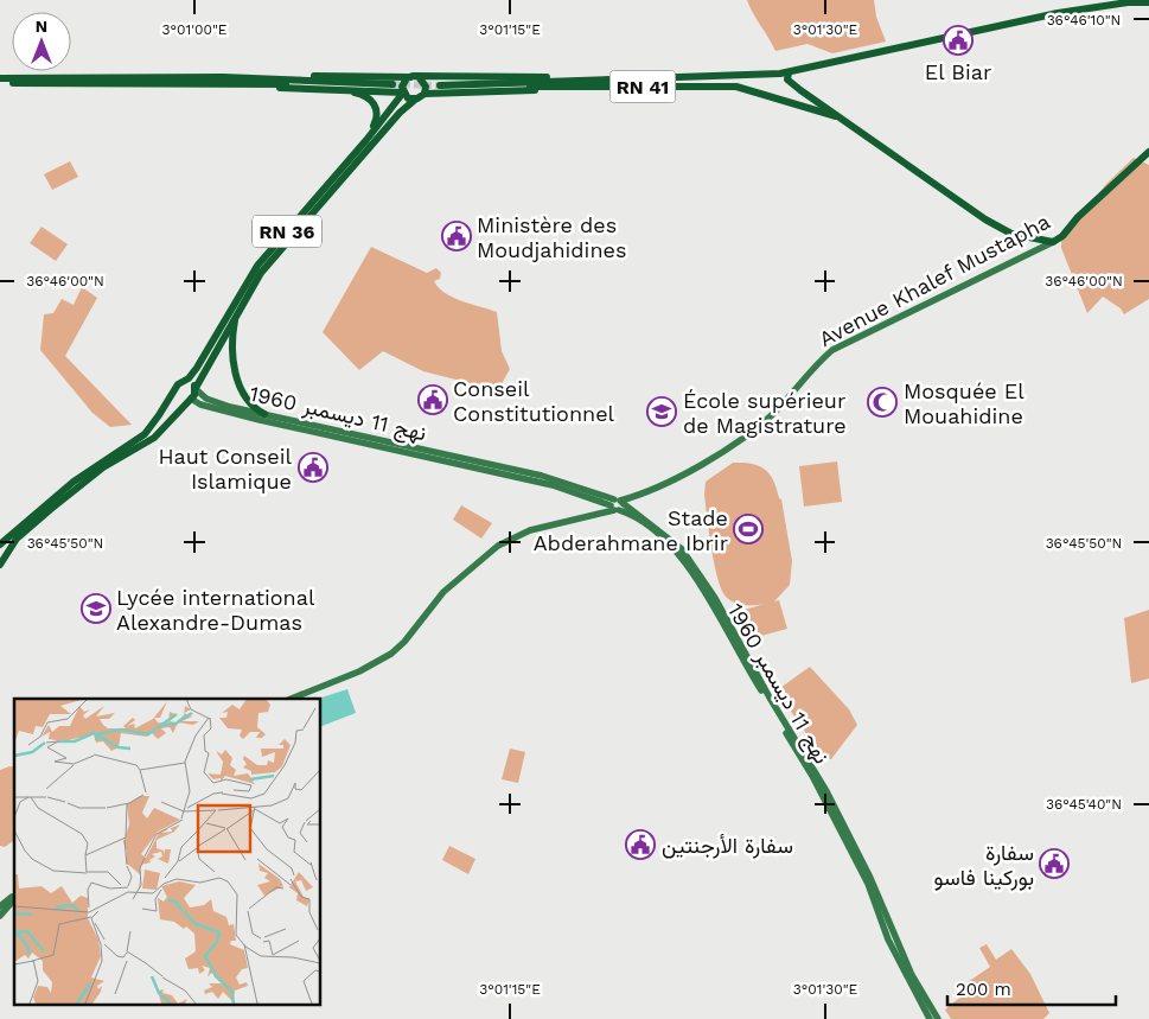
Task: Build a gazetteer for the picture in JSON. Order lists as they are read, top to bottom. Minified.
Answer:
{"streets":{"main road":["RN 41","RN 36","Avenue Khalef Mustapha","نهج 11 ديسمبر 1960"]},"crossings":[["RN 41","RN 36"],["RN 36","نهج 11 ديسمبر 1960"],["Avenue Khalef Mustapha","نهج 11 ديسمبر 1960"]],"places":{"public building":["El Biar","Ministère des Moudjahidines","Conseil Constitutionnel","Haut Conseil Islamique","سفارة الأرجنتين","سفارة بوركينا فاسو"],"mosque":["Mosquée El Mouahidine"],"school or university":["École supérieur de Magistrature","Lycée international Alexandre-Dumas"],"sports":["Stade Abderahmane Ibrir"]},"scale_bar":"200 m","north":"top","coordinates":["36°46'10\"N","3°01'00\"E","3°01'15\"E","3°01'30\"E","36°46'00\"N","36°45'50\"N","36°45'40\"N"]}
